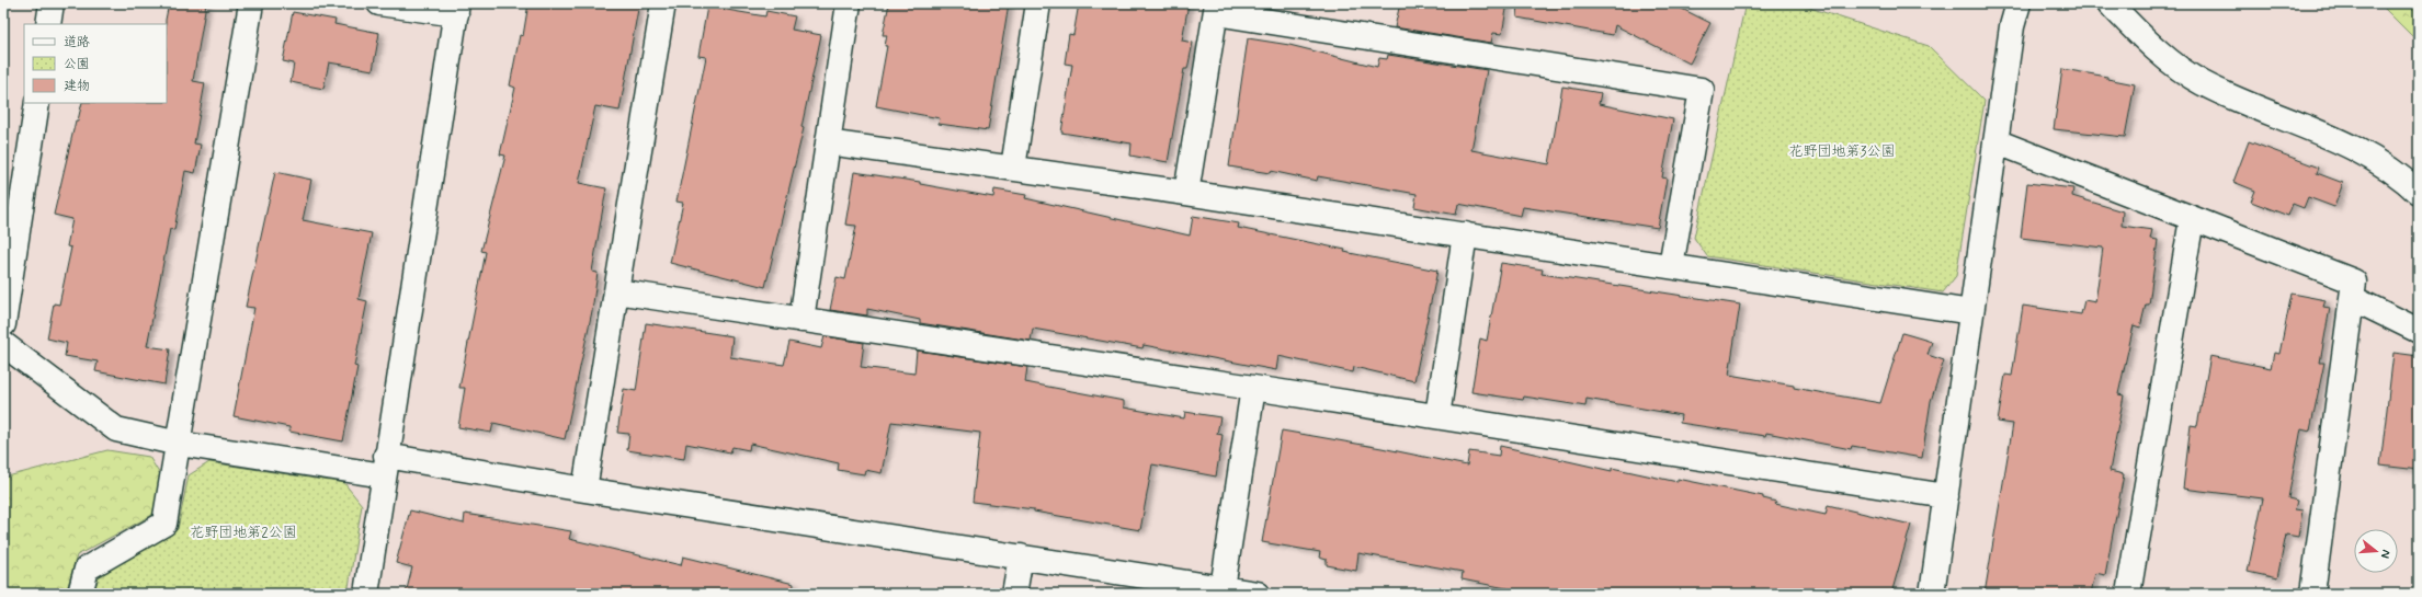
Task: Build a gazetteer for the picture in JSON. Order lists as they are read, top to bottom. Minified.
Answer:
{"parks":["花野団地第3公園","花野団地第2公園"],"legend":["道路","公園","建物"],"north":"right"}
